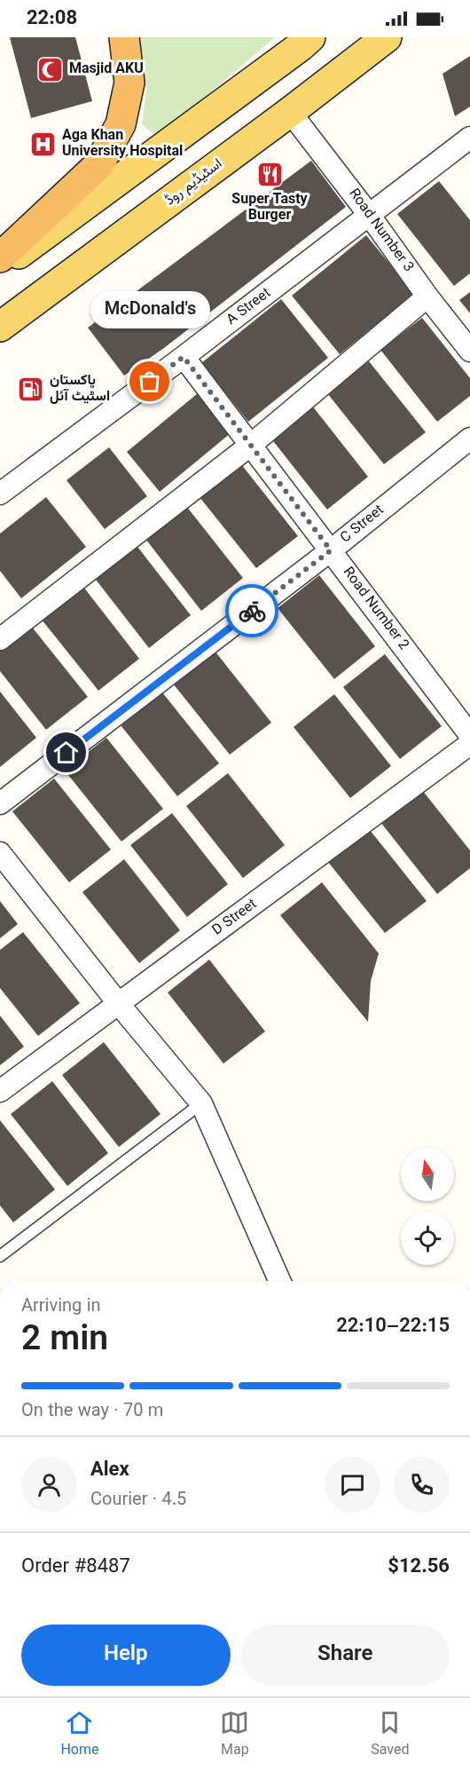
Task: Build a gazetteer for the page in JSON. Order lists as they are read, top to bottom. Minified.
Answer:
{"streets":{"main road":["اسٹیڈیم روڈ"],"street":["Road Number 3","A Street","C Street","Road Number 2","D Street"]},"crossings":[["اسٹیڈیم روڈ","Road Number 3"],["Road Number 3","A Street"],["A Street","Road Number 2"],["C Street","Road Number 2"]],"places":{"mosque":["Masjid AKU"],"hospital":["Aga Khan University Hospital"],"restaurant":["Super Tasty Burger"],"other":["McDonald's"],"fuel station":["پاکستان اسٹیٹ آئل"]},"north":"top","page":{"status":"22:08","bubble":"McDonald's","heading":["2 min","Arriving in","22:10–22:15"],"panel":["Alex","Courier · 4.5","Order #8487","$12.56"],"bar":"On the way · 70 m","buttons":["Help","Share"],"tabs":["Home","Map","Saved"]}}
